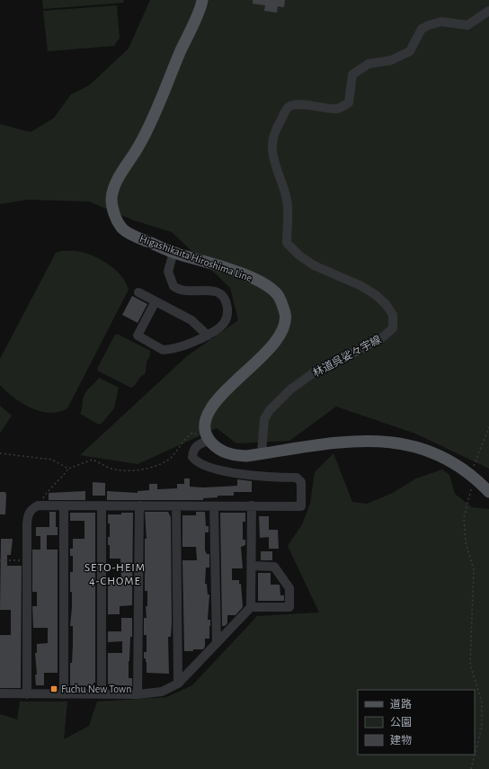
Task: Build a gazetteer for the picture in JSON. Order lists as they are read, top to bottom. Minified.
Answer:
{"streets":{"main road":["Higashikaita Hiroshima Line"],"street":["林道呉娑々宇線"]},"districts":["SETO-HEIM 4-CHOME"],"places":{"transit":["Fuchu New Town"]},"legend":["道路","公園","建物"]}
